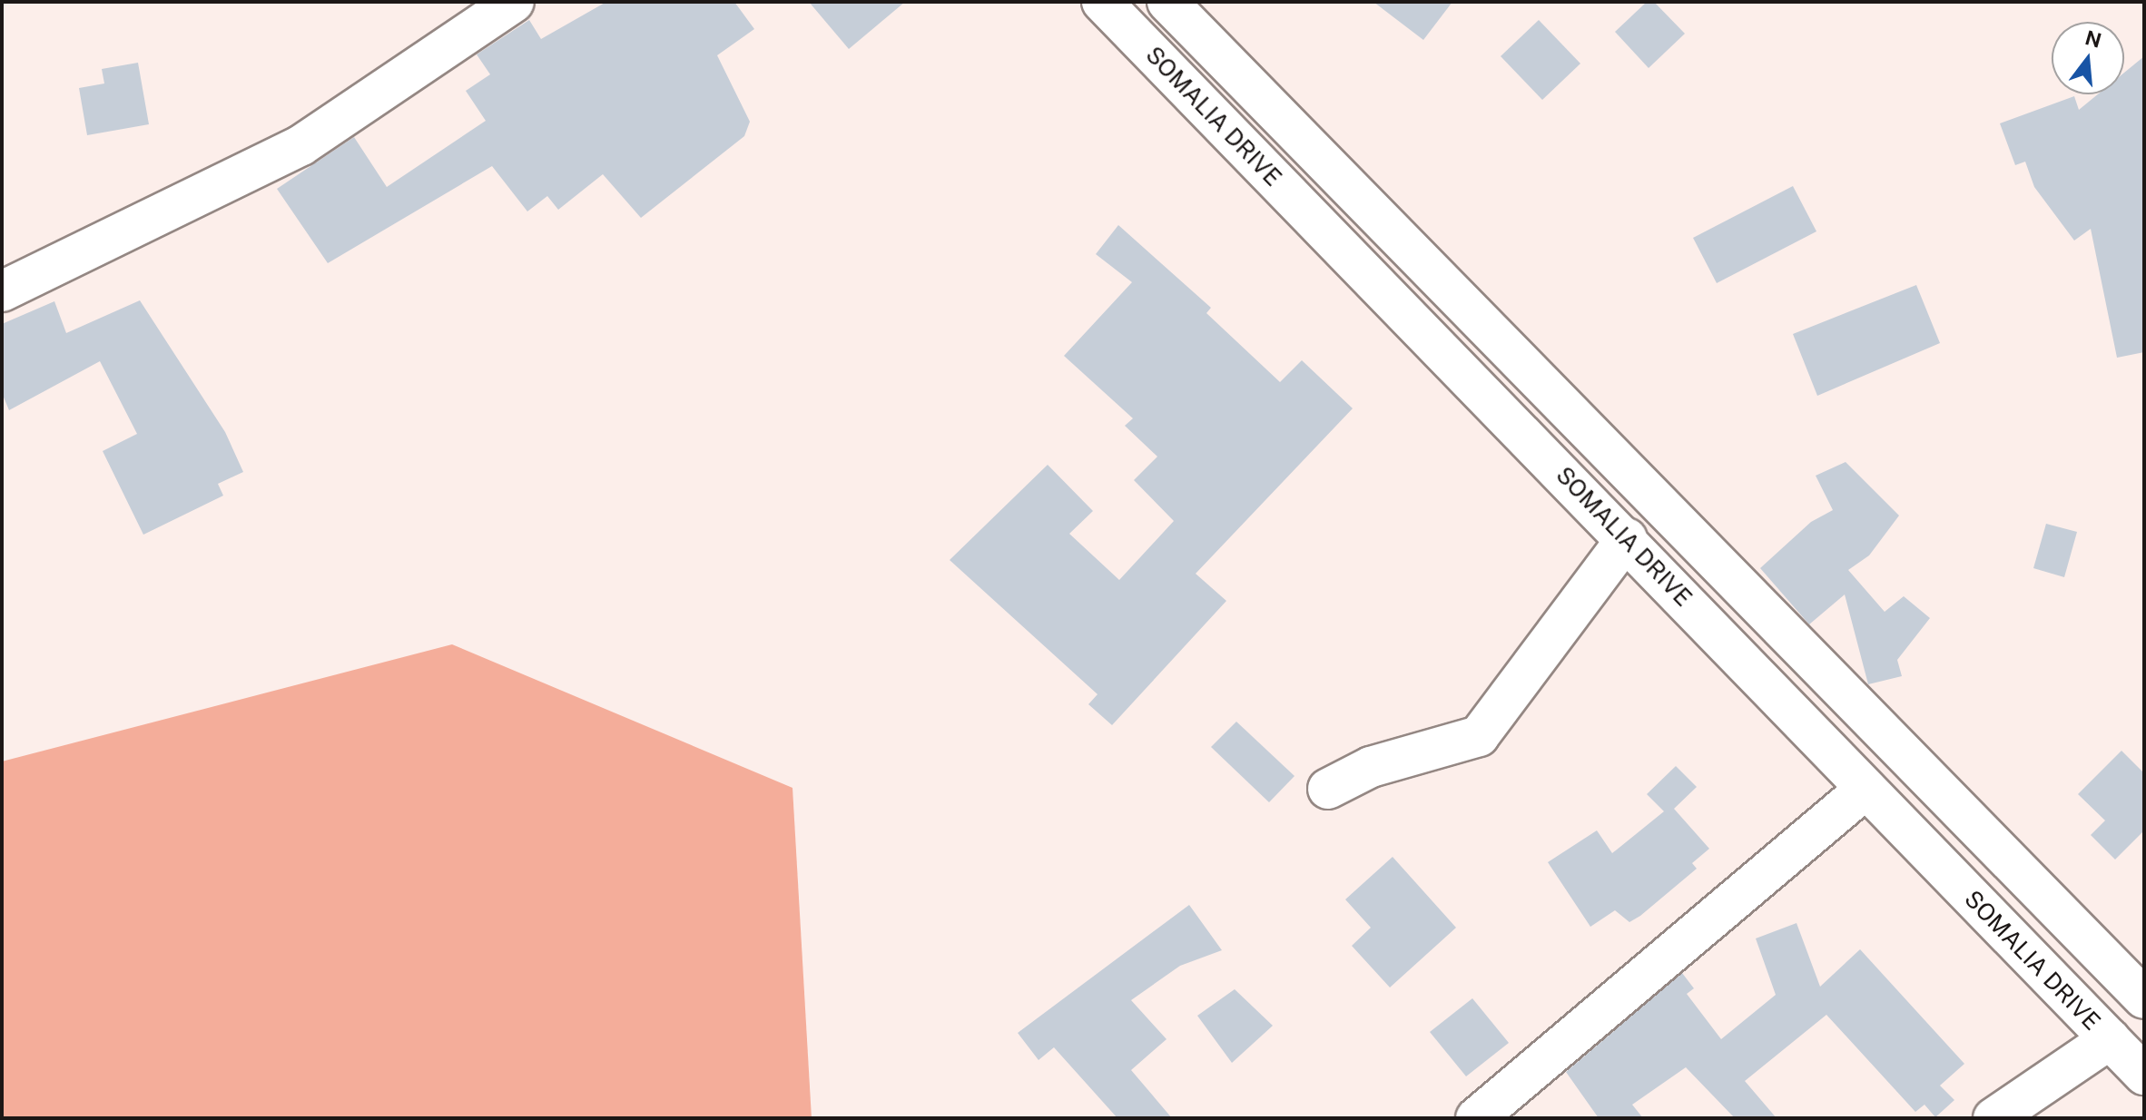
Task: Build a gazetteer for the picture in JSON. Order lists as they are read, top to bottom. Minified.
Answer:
{"streets":{"main road":["SOMALIA DRIVE"]},"north":"top"}
